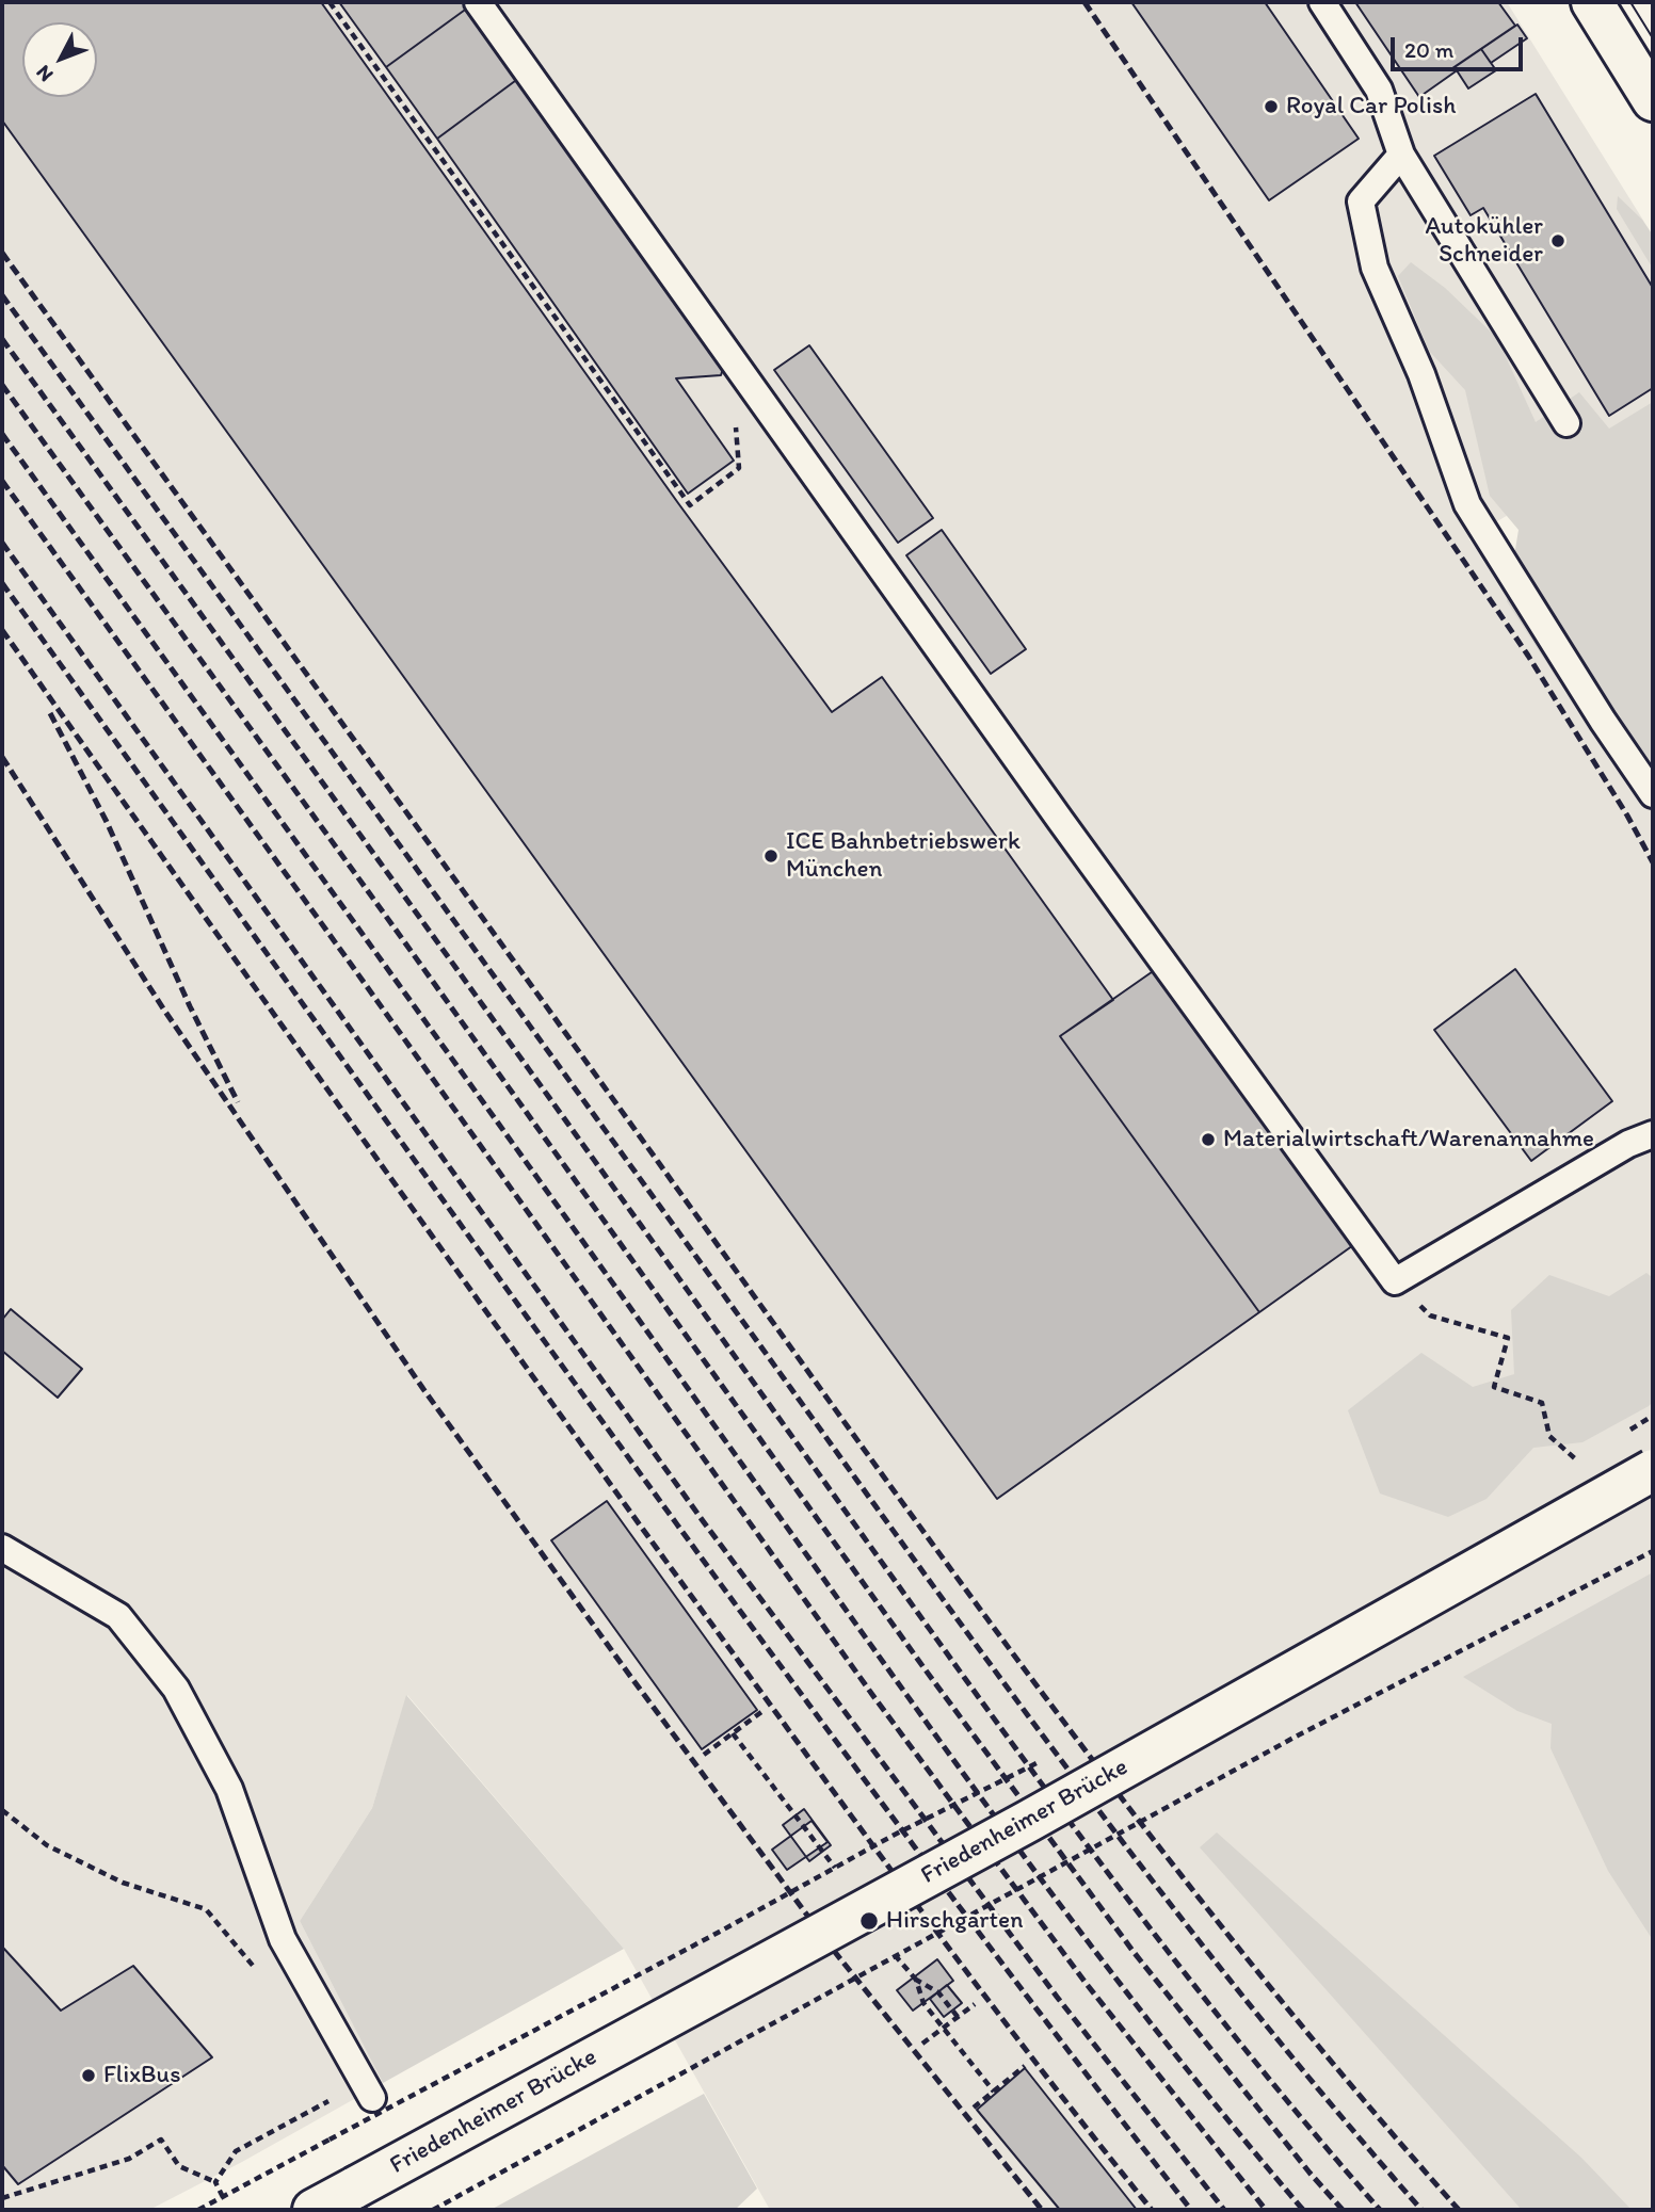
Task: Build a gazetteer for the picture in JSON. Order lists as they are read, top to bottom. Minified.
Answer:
{"streets":{"main road":["Friedenheimer Brücke"]},"places":["Royal Car Polish","Autokühler Schneider","ICE Bahnbetriebswerk München","Materialwirtschaft/Warenannahme","Hirschgarten","FlixBus"],"scale_bar":"20 m","north":"bottom left"}
